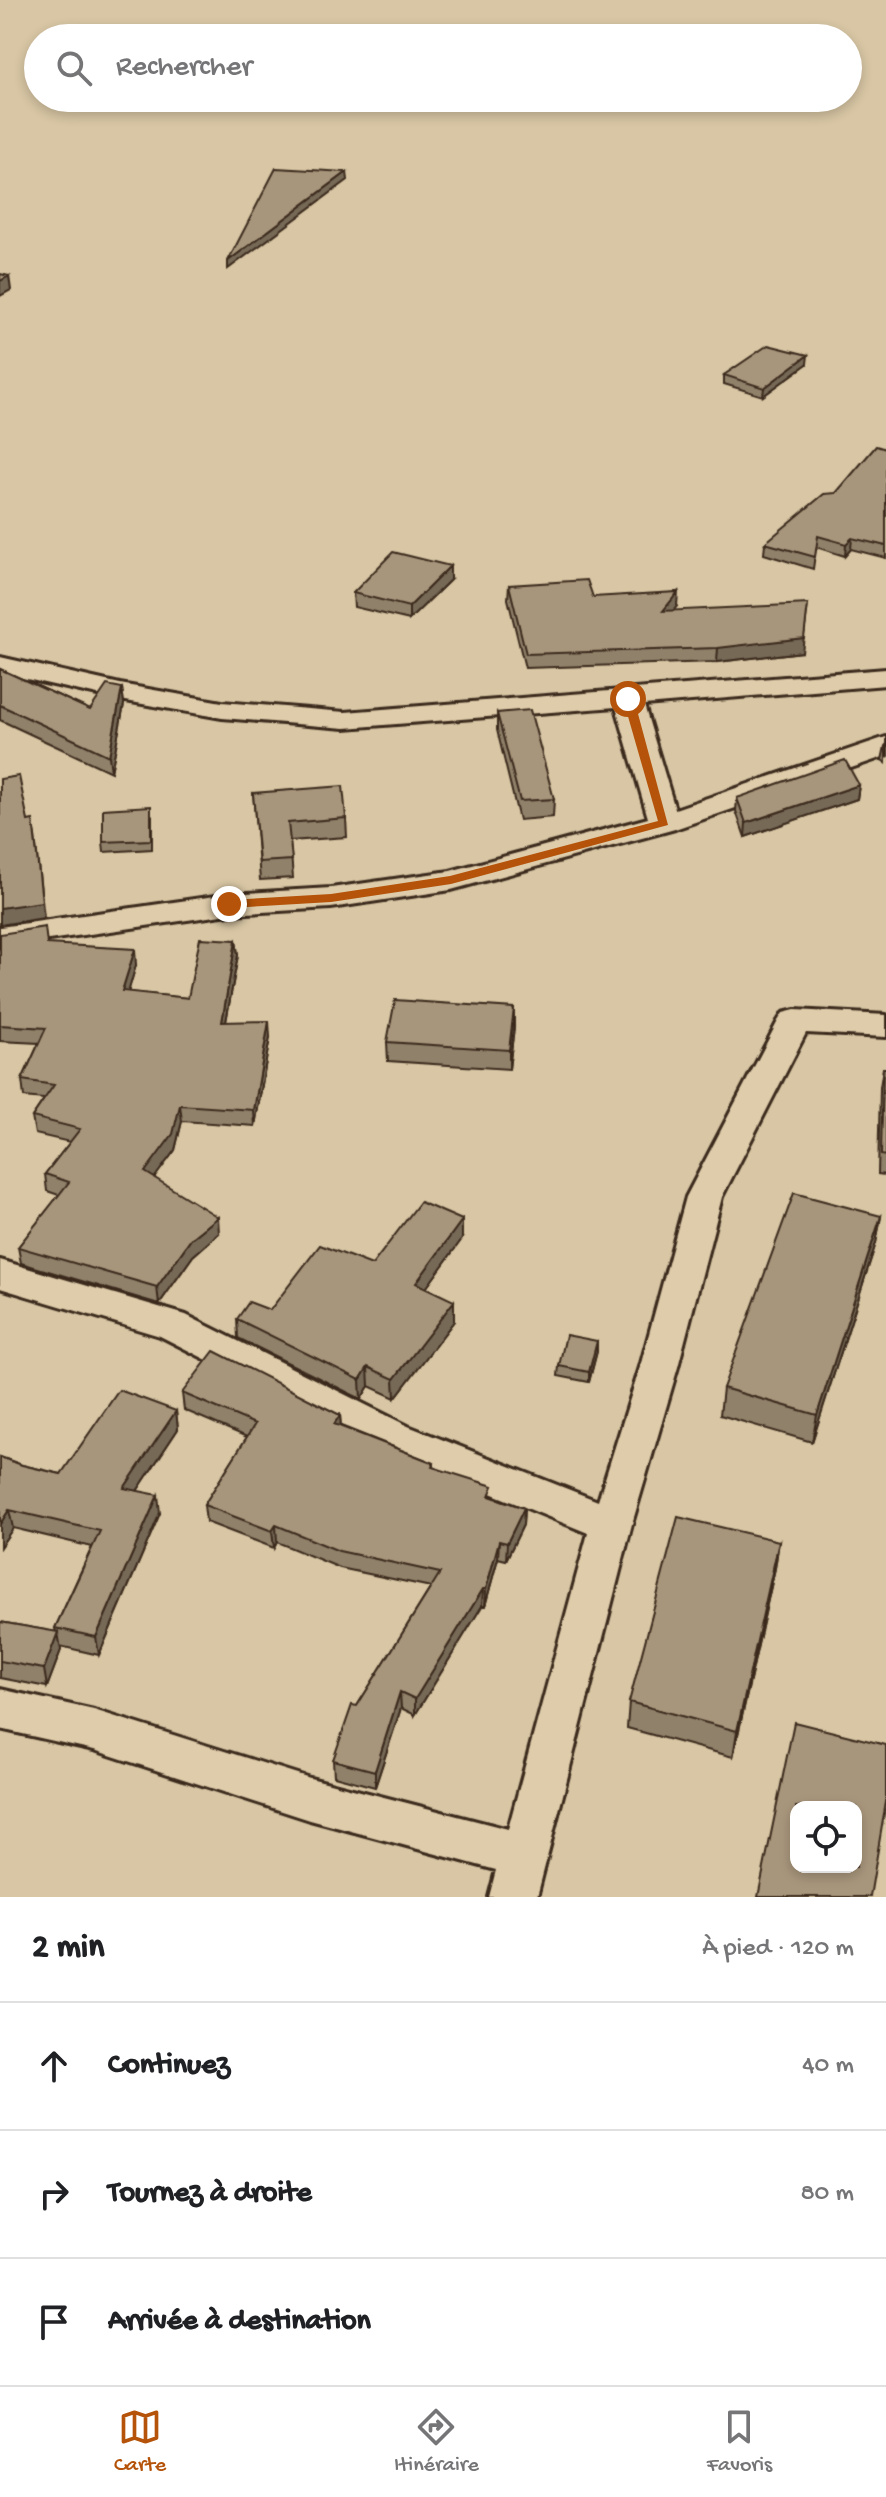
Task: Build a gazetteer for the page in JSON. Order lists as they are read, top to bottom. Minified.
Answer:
{"page":{"search":"Rechercher","heading":["2 min","À pied · 120 m"],"list":[["Continuez","40 m"],["Tournez à droite","80 m"],"Arrivée à destination"],"nav":["Carte","Itinéraire","Favoris"]}}
